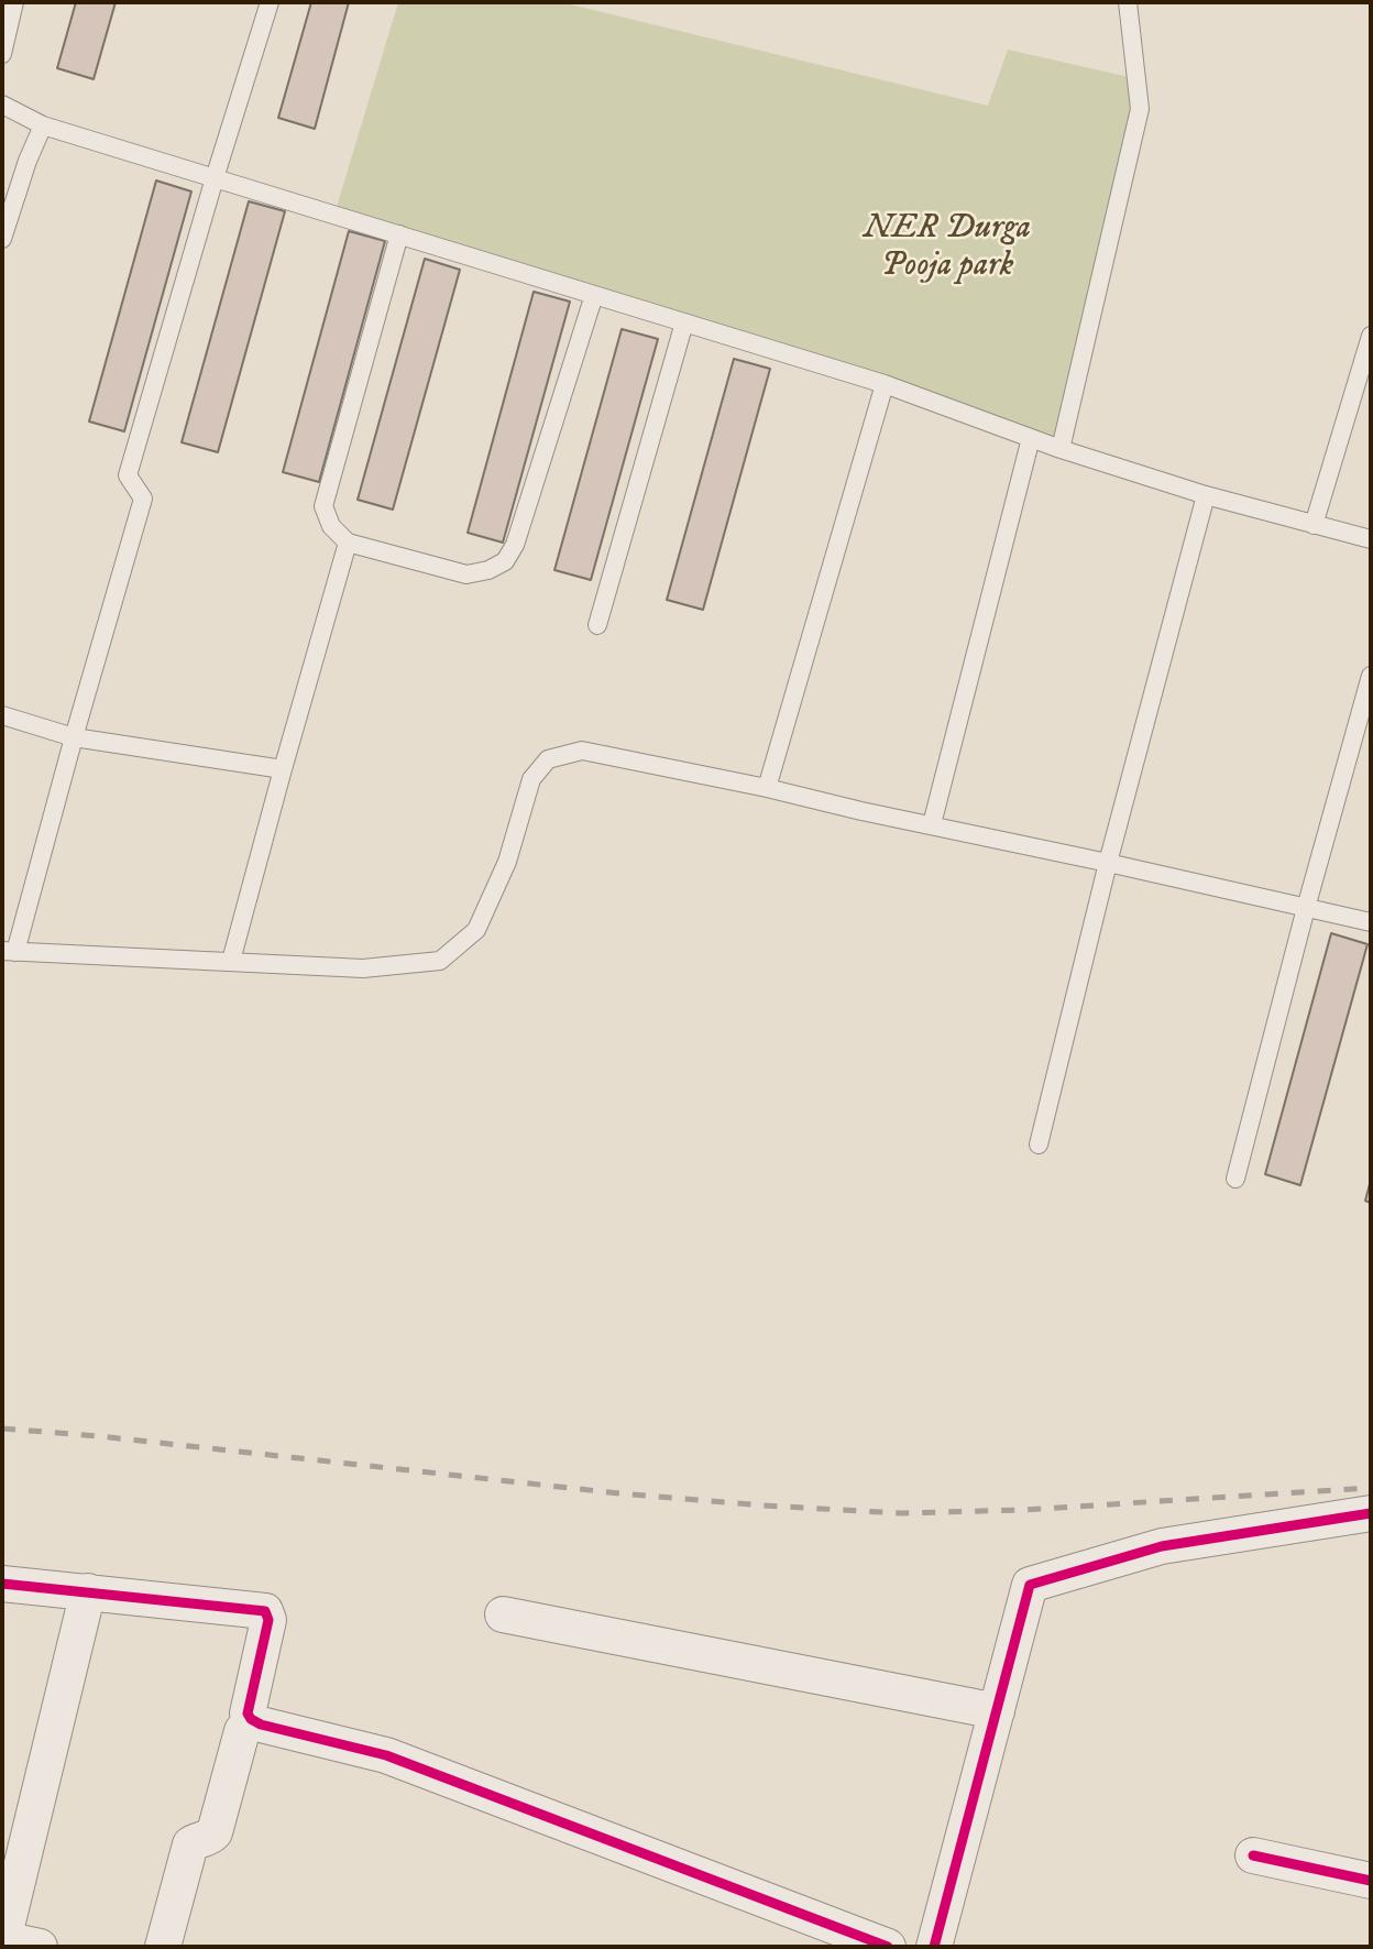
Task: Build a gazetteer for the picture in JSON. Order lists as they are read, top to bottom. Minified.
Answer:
{"parks":["NER Durga Pooja park"]}
